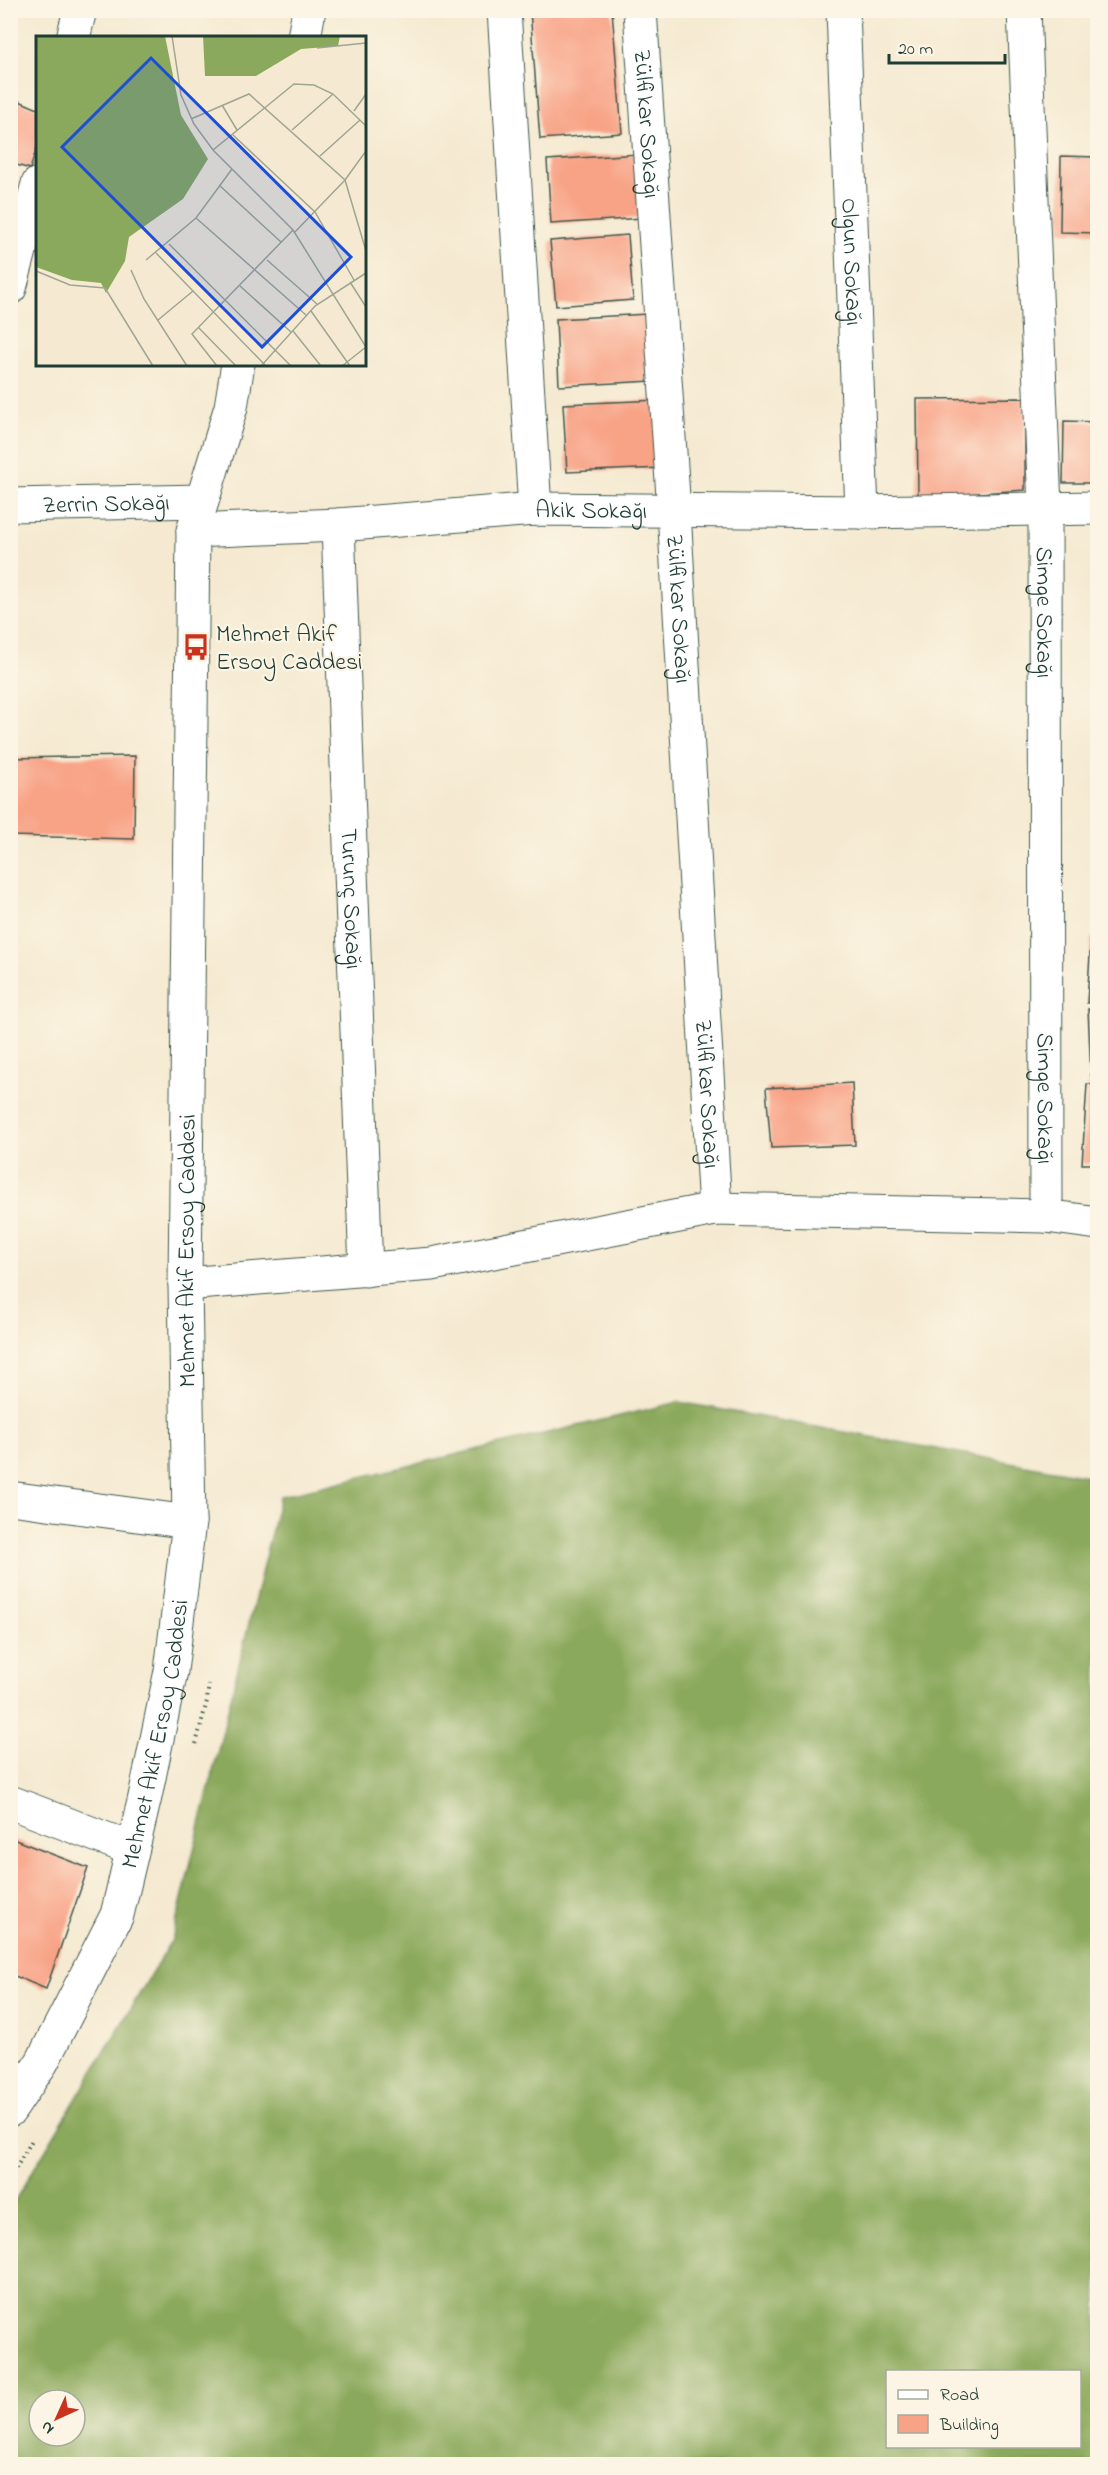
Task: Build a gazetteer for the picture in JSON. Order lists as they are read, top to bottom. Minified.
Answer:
{"streets":{"street":["Zülfikar Sokağı","Olgun Sokağı","Zerrin Sokağı","Akik Sokağı","Simge Sokağı","Turunç Sokağı","Mehmet Akif Ersoy Caddesi"]},"crossings":[["Zülfikar Sokağı","Akik Sokağı"],["Olgun Sokağı","Akik Sokağı"],["Zerrin Sokağı","Akik Sokağı"],["Zerrin Sokağı","Mehmet Akif Ersoy Caddesi"],["Akik Sokağı","Simge Sokağı"],["Akik Sokağı","Turunç Sokağı"],["Akik Sokağı","Mehmet Akif Ersoy Caddesi"]],"places":{"bus stop":["Mehmet Akif Ersoy Caddesi"]},"legend":["Road","Building"],"scale_bar":"20 m","north":"bottom left"}
